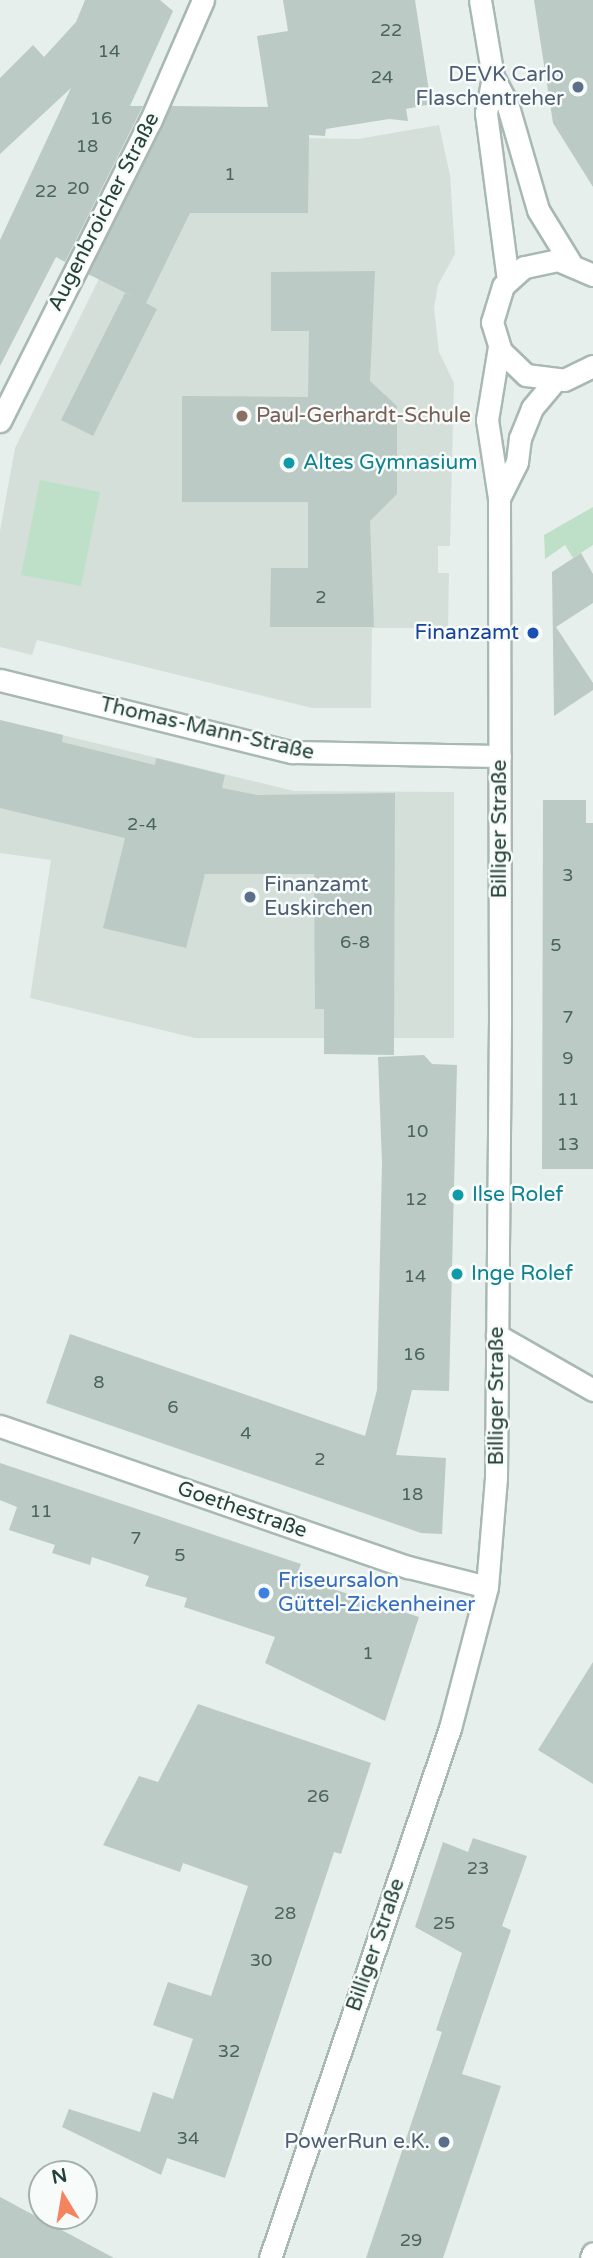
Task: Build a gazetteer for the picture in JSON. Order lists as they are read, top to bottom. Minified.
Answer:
{"streets":{"street":["Augenbroicher Straße","Thomas-Mann-Straße","Billiger Straße","Goethestraße"]},"crossings":[["Thomas-Mann-Straße","Billiger Straße"],["Billiger Straße","Goethestraße"]],"places":["DEVK Carlo Flaschentreher","Paul-Gerhardt-Schule","Altes Gymnasium","Finanzamt","Finanzamt Euskirchen","Ilse Rolef","Inge Rolef","Friseursalon Güttel-Zickenheiner","PowerRun e.K."],"house_numbers":["22","14","24","16","18","1","20","22","2","2-4","3","6-8","5","7","9","11","10","13","12","14","16","8","6","4","2","18","11","7","5","1","26","23","28","25","30","32","34","29"],"north":"top"}
